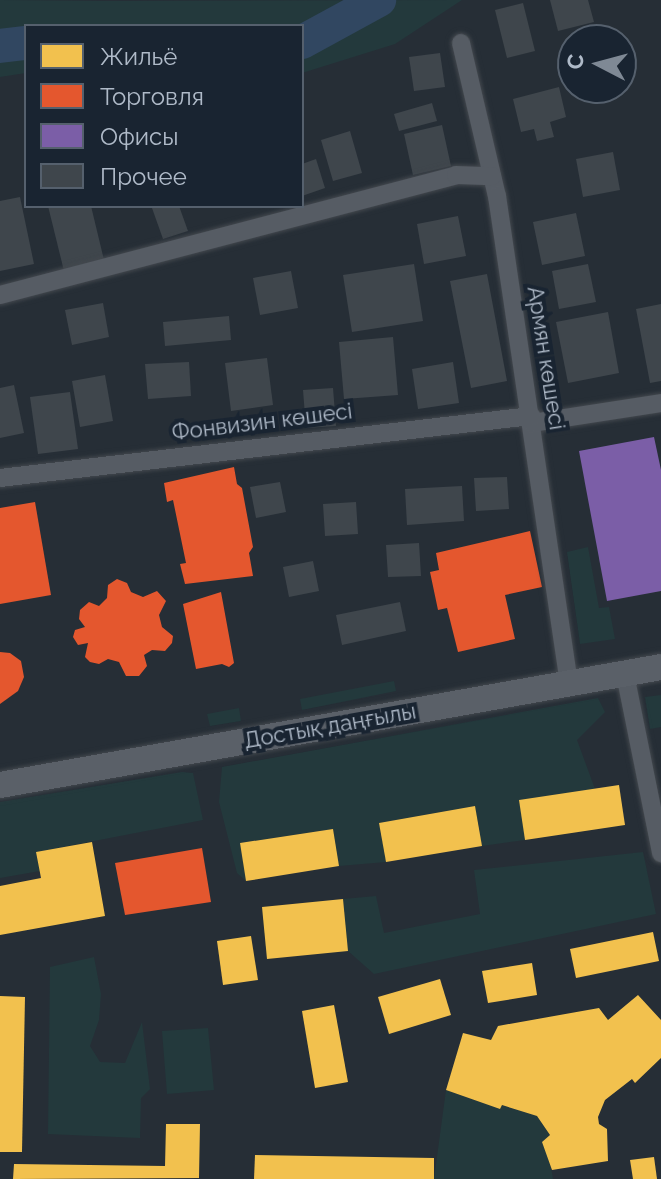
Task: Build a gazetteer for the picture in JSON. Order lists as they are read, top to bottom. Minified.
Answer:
{"streets":{"main road":["Достық даңғылы"],"street":["Армян көшесі","Фонвизин көшесі"]},"crossings":[["Армян көшесі","Фонвизин көшесі"],["Армян көшесі","Достық даңғылы"]],"legend":["Жильё","Торговля","Офисы","Прочее"],"north":"left"}
